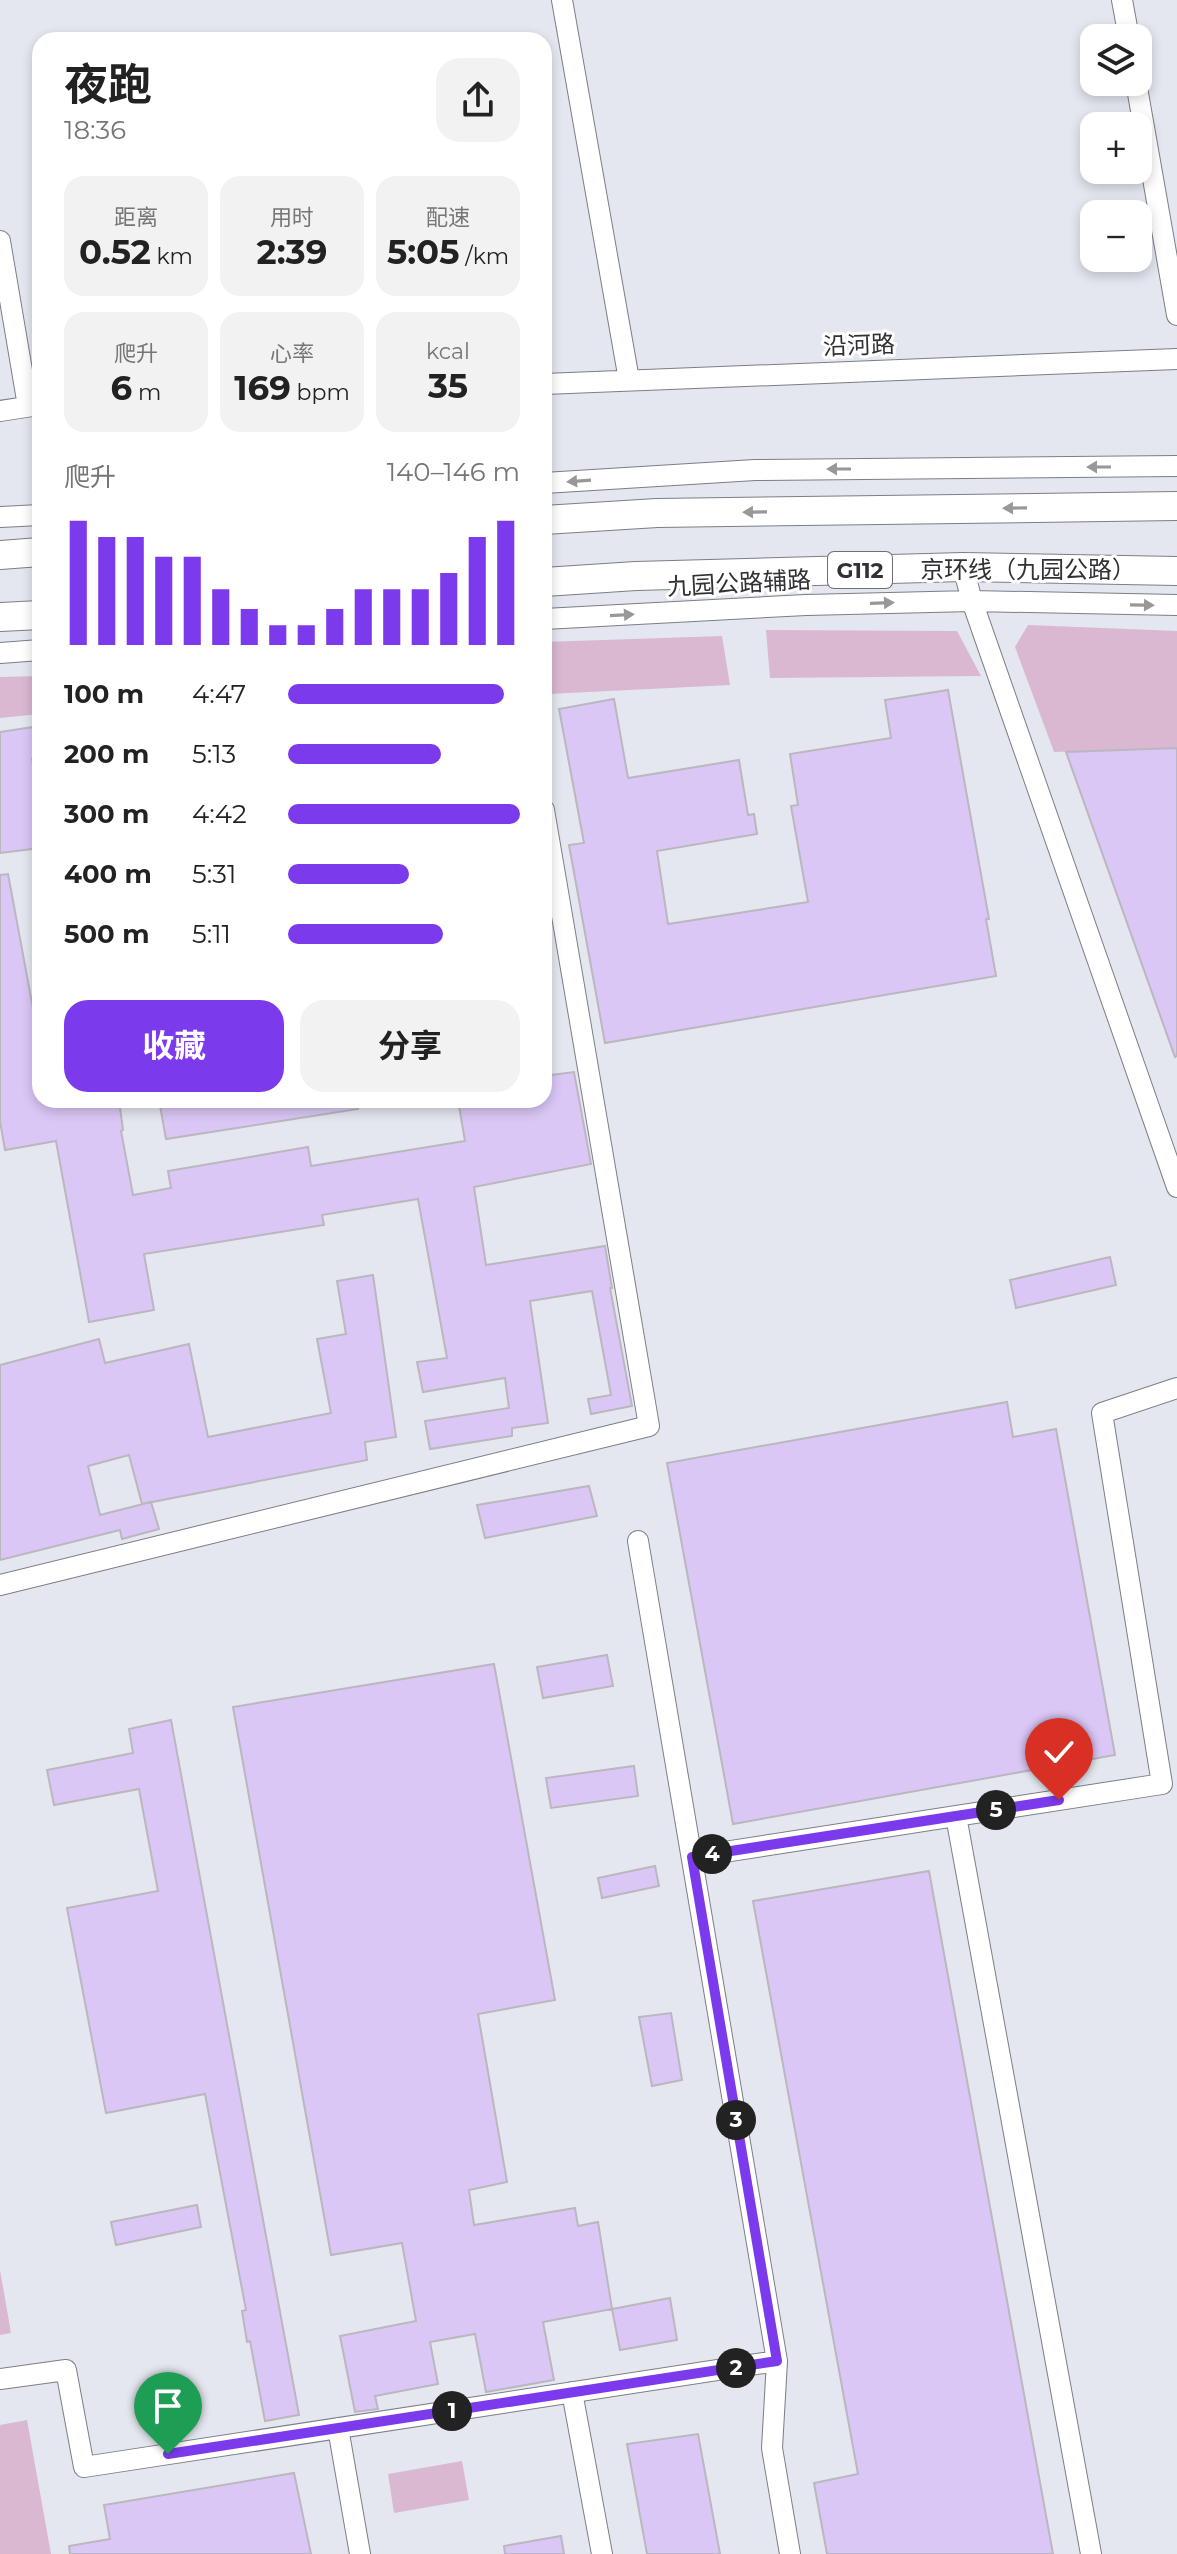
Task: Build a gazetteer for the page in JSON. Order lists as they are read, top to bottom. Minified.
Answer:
{"streets":{"highway":["京环线（九园公路）","G112"],"street":["沿河路","九园公路辅路"]},"page":{"map_buttons":["+","−"],"heading":["夜跑","18:36"],"stats":[["距离","0.52 km"],["用时","2:39"],["配速","5:05 /km"],["爬升","6 m"],["心率","169 bpm"],["kcal","35"]],"chart":["爬升","140–146 m"],"list":[{"name":"100 m","note":"4:47"},{"name":"200 m","note":"5:13"},{"name":"300 m","note":"4:42"},{"name":"400 m","note":"5:31"},{"name":"500 m","note":"5:11"}],"buttons":["收藏","分享"],"pins":["5","4","3","2","1"]}}
